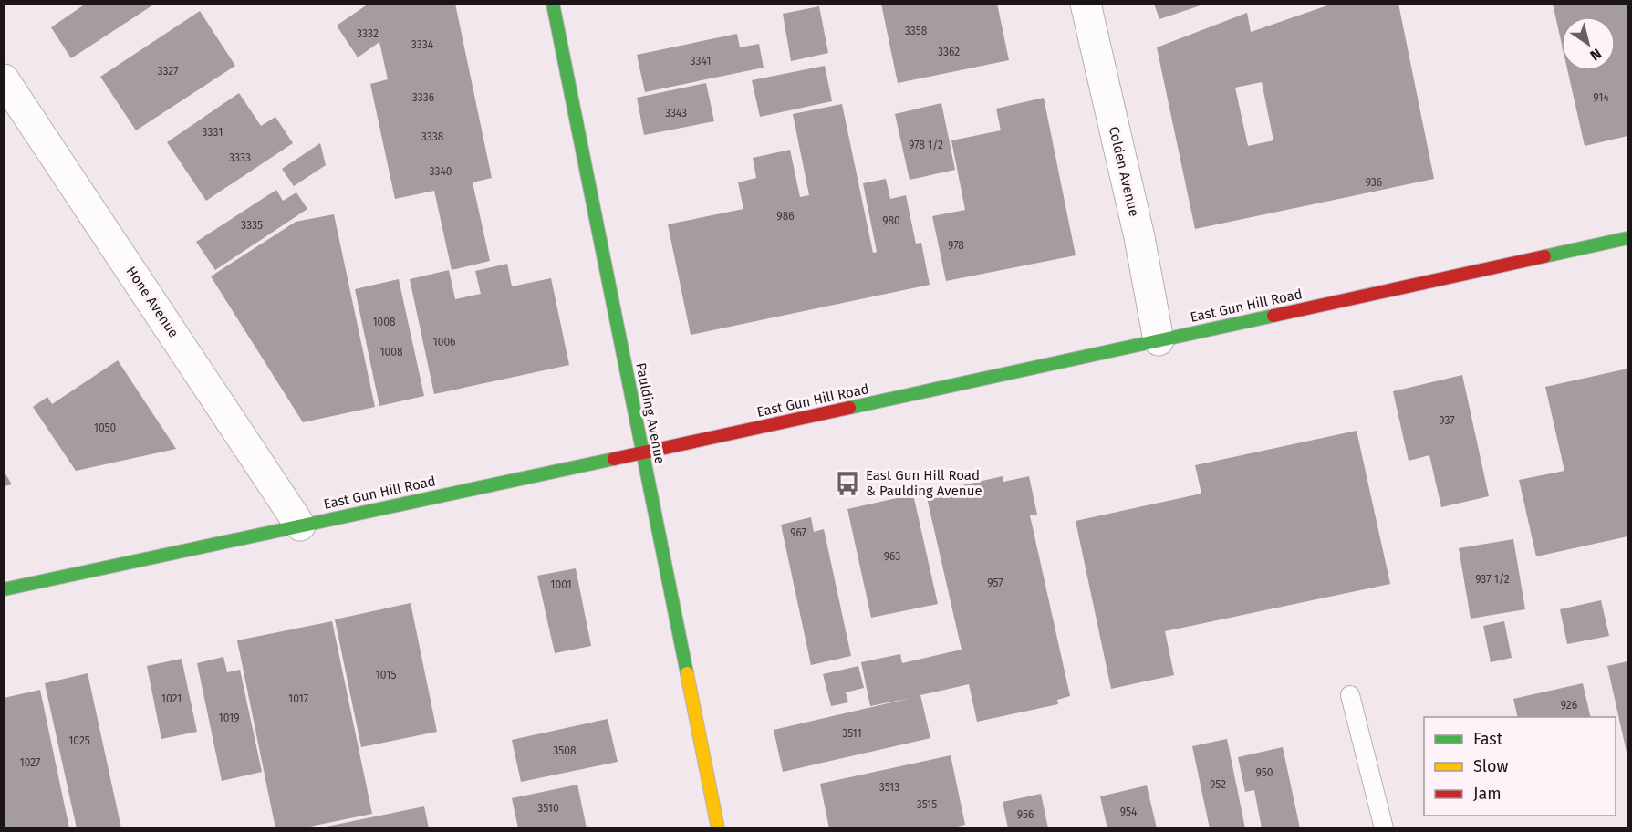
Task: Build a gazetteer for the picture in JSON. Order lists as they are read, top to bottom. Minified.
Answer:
{"streets":{"main road":["East Gun Hill Road","Paulding Avenue"],"street":["Colden Avenue","Hone Avenue"]},"crossings":[["Colden Avenue","East Gun Hill Road"],["Hone Avenue","East Gun Hill Road"],["East Gun Hill Road","Paulding Avenue"]],"places":{"bus stop":["East Gun Hill Road & Paulding Avenue"]},"house_numbers":["3358","3332","3334","3362","3341","3327","3336","914","3343","3331","3338","978 1/2","3333","3340","936","986","980","3335","978","1008","1006","1008","937","1050","967","963","937 1/2","957","1001","1015","1021","1017","926","1019","3511","1025","3508","1027","950","952","3513","3515","3510","954","956"],"legend":["Fast","Slow","Jam"],"north":"bottom right"}
